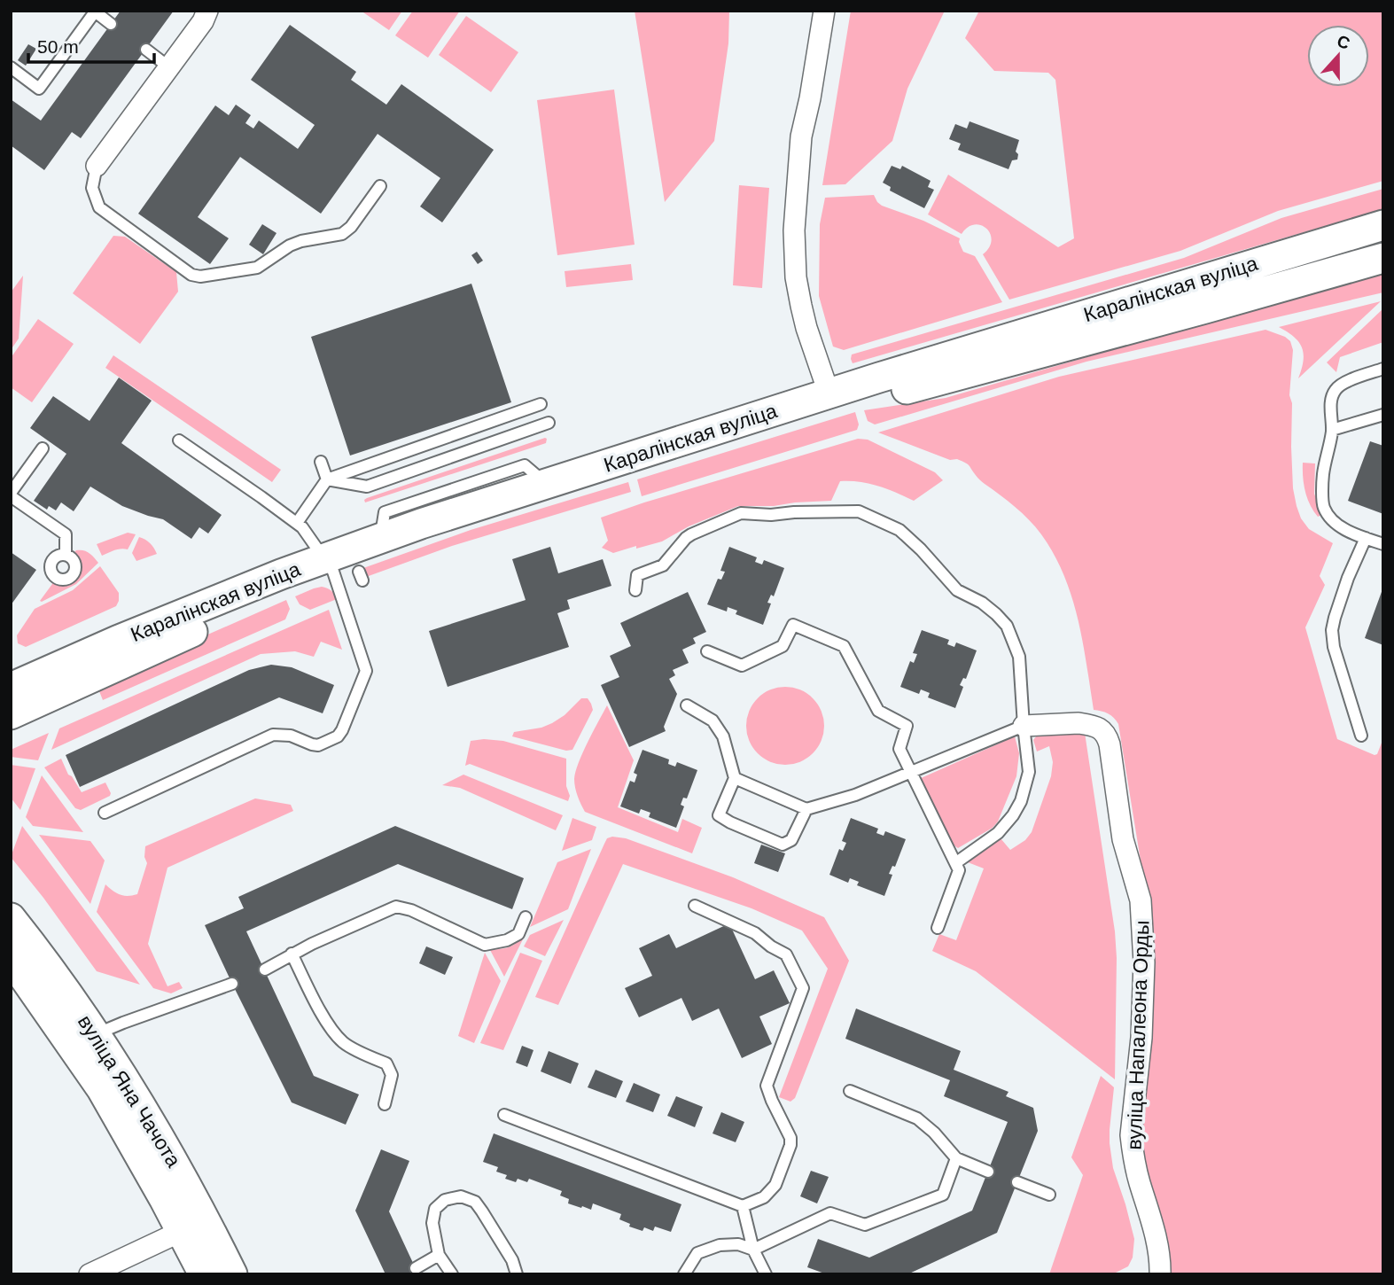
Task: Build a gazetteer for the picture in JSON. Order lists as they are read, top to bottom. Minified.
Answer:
{"streets":{"main road":["Каралінская вуліца","вуліца Яна Чачота"],"street":["вуліца Напалеона Орды"]},"scale_bar":"50 m","north":"top"}
